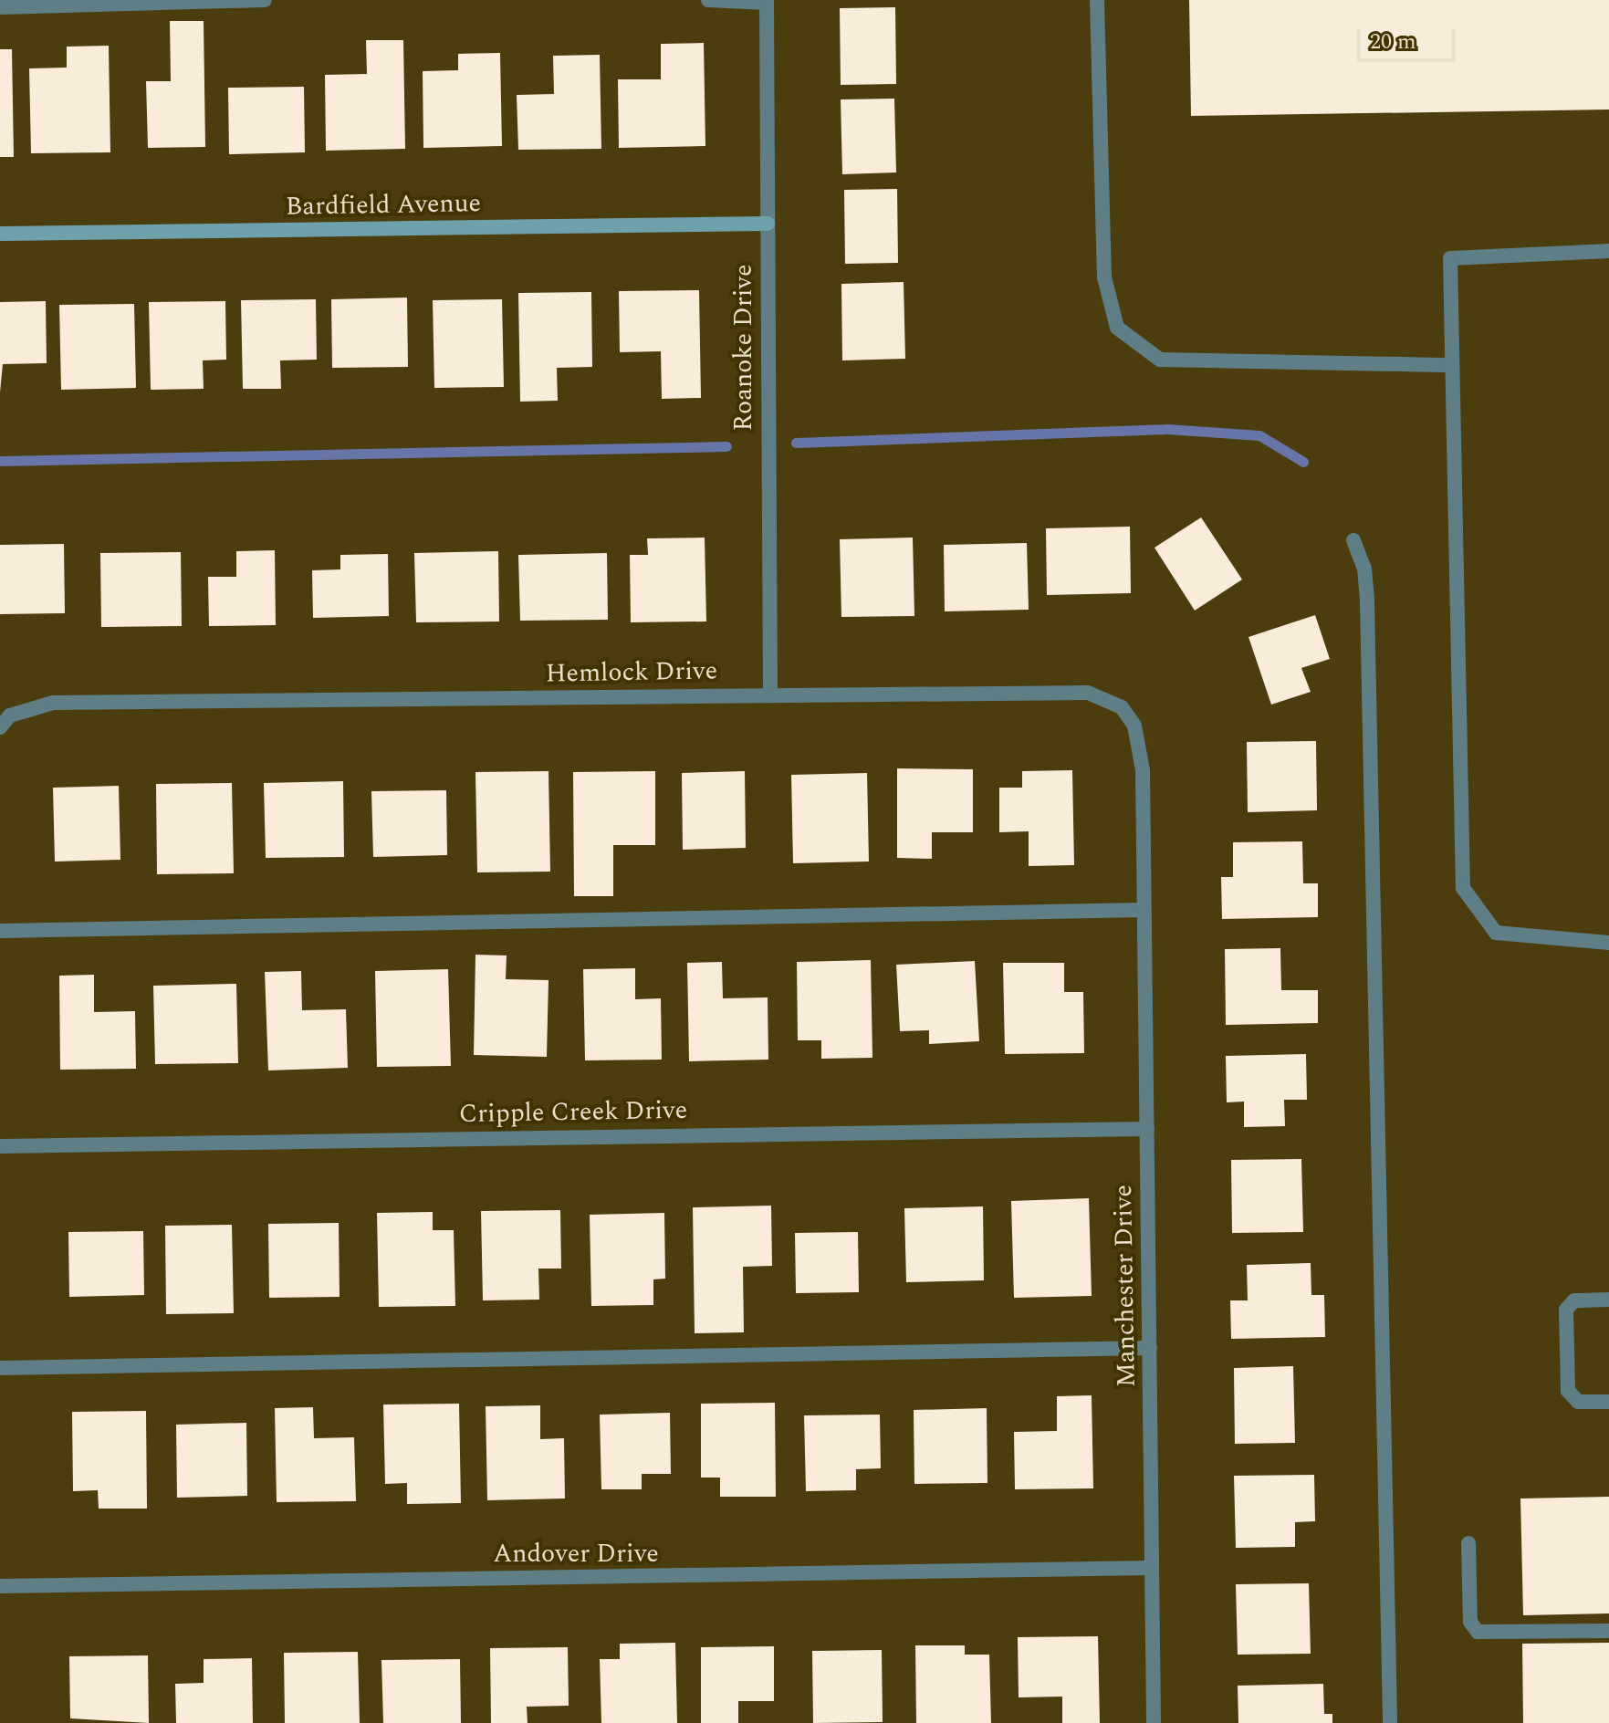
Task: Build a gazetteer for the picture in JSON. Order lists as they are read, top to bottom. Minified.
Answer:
{"streets":{"street":["Bardfield Avenue","Roanoke Drive","Hemlock Drive","Cripple Creek Drive","Manchester Drive","Andover Drive"]},"crossings":[["Bardfield Avenue","Roanoke Drive"],["Roanoke Drive","Hemlock Drive"],["Hemlock Drive","Manchester Drive"],["Cripple Creek Drive","Manchester Drive"],["Manchester Drive","Andover Drive"]],"scale_bar":"20 m"}
